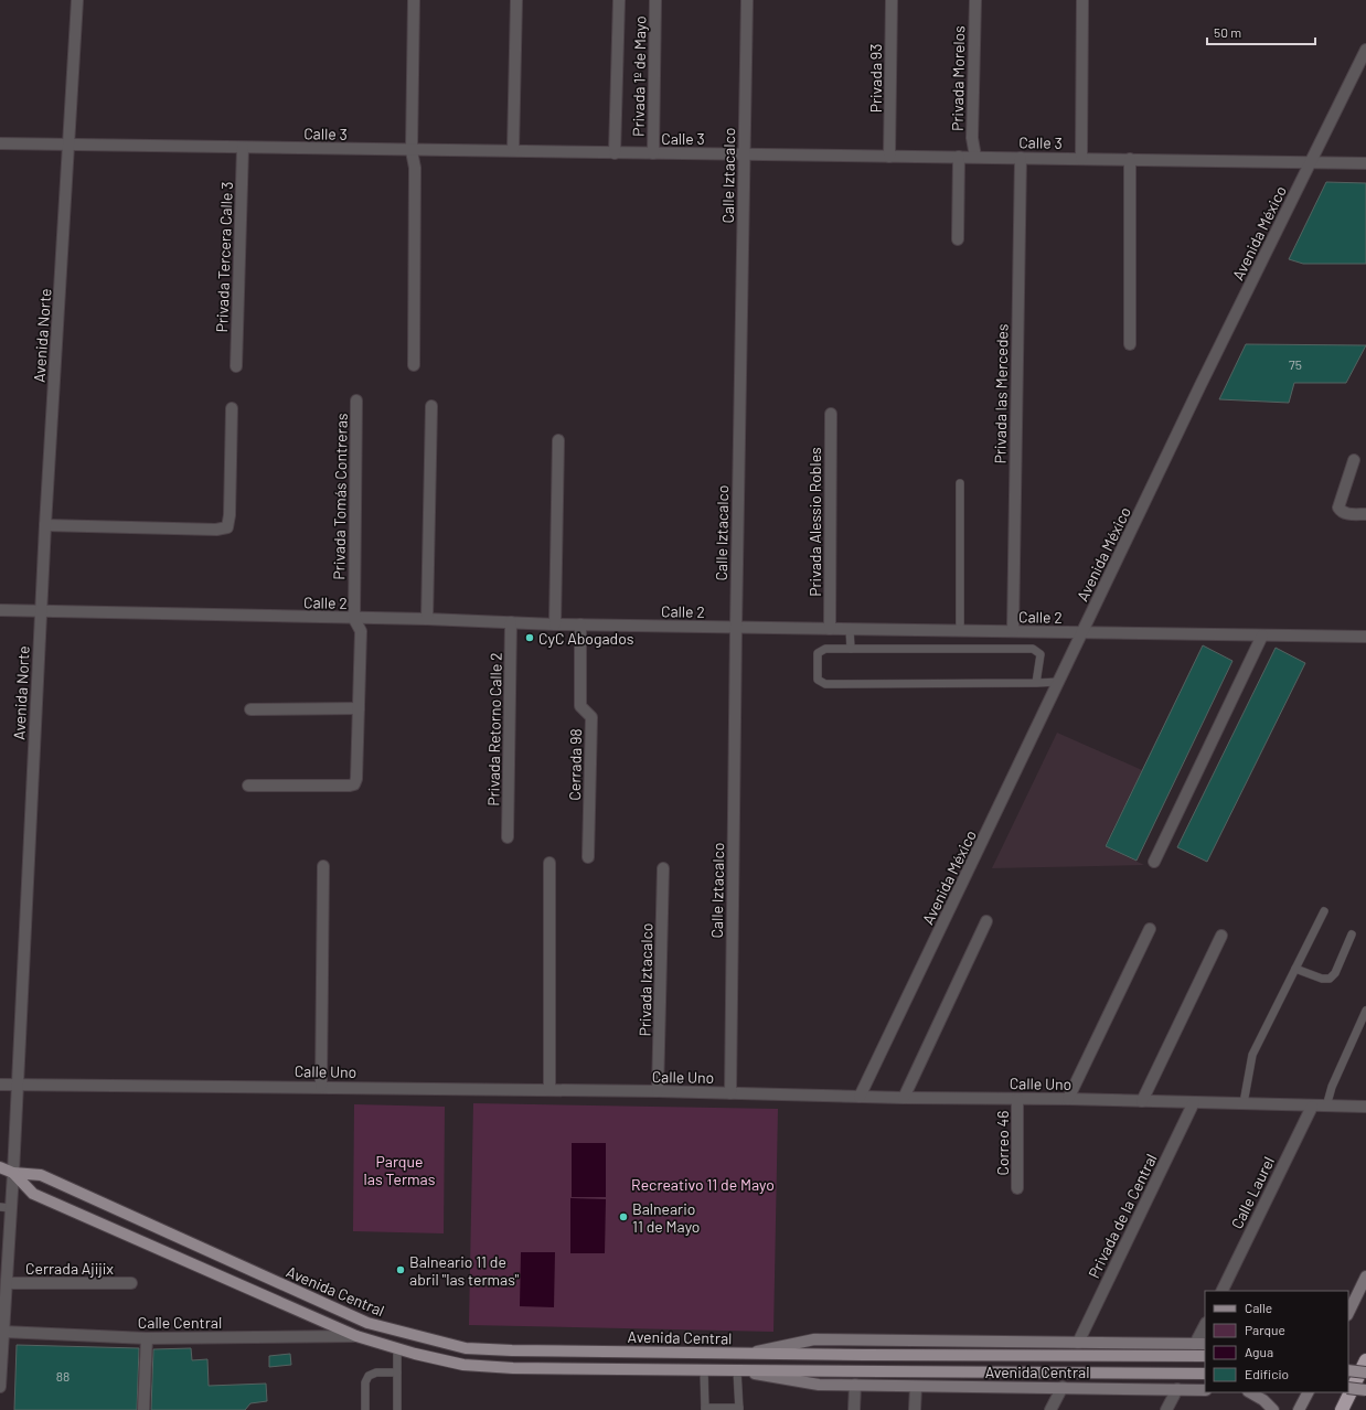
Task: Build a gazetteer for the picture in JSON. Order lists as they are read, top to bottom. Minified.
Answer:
{"streets":{"main road":["Avenida Central"],"street":["Privada 1º de Mayo","Privada 93","Privada Morelos","Calle 3","Calle Iztacalco","Avenida México","Privada Tercera Calle 3","Avenida Norte","Privada las Mercedes","Privada Tomás Contreras","Privada Alessio Robles","Calle 2","Privada Retorno Calle 2","Cerrada 98","Privada Iztacalco","Calle Uno","Correo 46","Calle Laurel","Privada de la Central","Cerrada Ajijix","Calle Central"]},"crossings":[["Privada 1º de Mayo","Calle 3"],["Privada 93","Calle 3"],["Privada Morelos","Calle 3"],["Calle 3","Calle Iztacalco"],["Calle 3","Avenida México"],["Calle 3","Privada Tercera Calle 3"],["Calle 3","Avenida Norte"],["Calle 3","Privada las Mercedes"],["Calle Iztacalco","Calle 2"],["Calle Iztacalco","Calle Uno"],["Avenida México","Calle 2"],["Avenida México","Calle Uno"],["Avenida Norte","Calle 2"],["Avenida Norte","Calle Uno"],["Avenida Norte","Cerrada Ajijix"],["Avenida Norte","Avenida Central"],["Avenida Norte","Calle Central"],["Privada las Mercedes","Calle 2"],["Privada Tomás Contreras","Calle 2"],["Privada Alessio Robles","Calle 2"],["Calle 2","Privada Retorno Calle 2"],["Calle 2","Cerrada 98"],["Privada Iztacalco","Calle Uno"],["Calle Uno","Correo 46"],["Calle Uno","Calle Laurel"],["Calle Uno","Privada de la Central"],["Privada de la Central","Avenida Central"],["Avenida Central","Calle Central"]],"parks":["Parque las Termas","Recreativo 11 de Mayo"],"places":["CyC Abogados","Balneario 11 de Mayo","Balneario 11 de abril \"las termas\""],"house_numbers":["75","88"],"legend":["Calle","Parque","Agua","Edificio"],"scale_bar":"50 m"}
